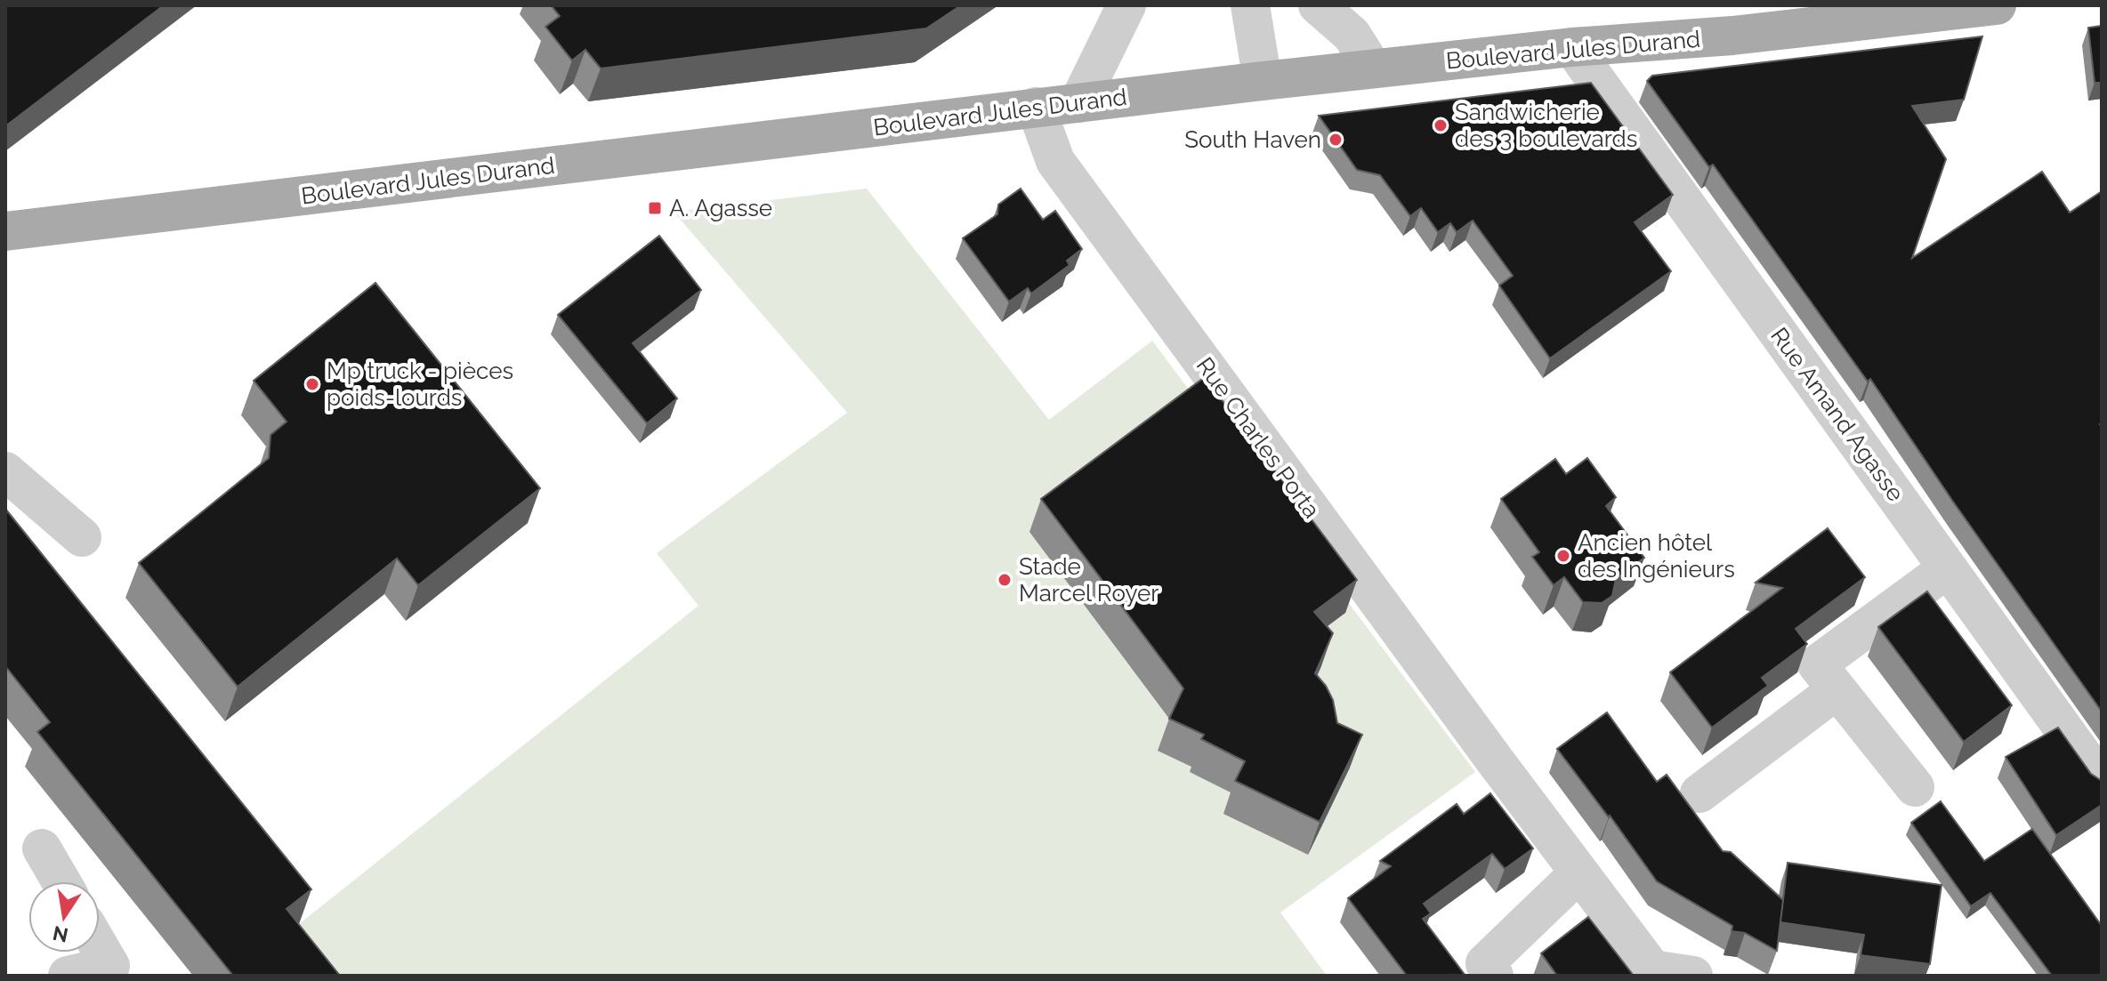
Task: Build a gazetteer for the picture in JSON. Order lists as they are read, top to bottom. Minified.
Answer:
{"streets":{"main road":["Boulevard Jules Durand"],"street":["Rue Amand Agasse","Rue Charles Porta"]},"crossings":[["Boulevard Jules Durand","Rue Amand Agasse"],["Boulevard Jules Durand","Rue Charles Porta"]],"places":{"other":["Sandwicherie des 3 boulevards","South Haven","Mp truck - pièces poids-lourds","Ancien hôtel des Ingénieurs","Stade Marcel Royer"],"transit":["A. Agasse"]},"north":"bottom"}
